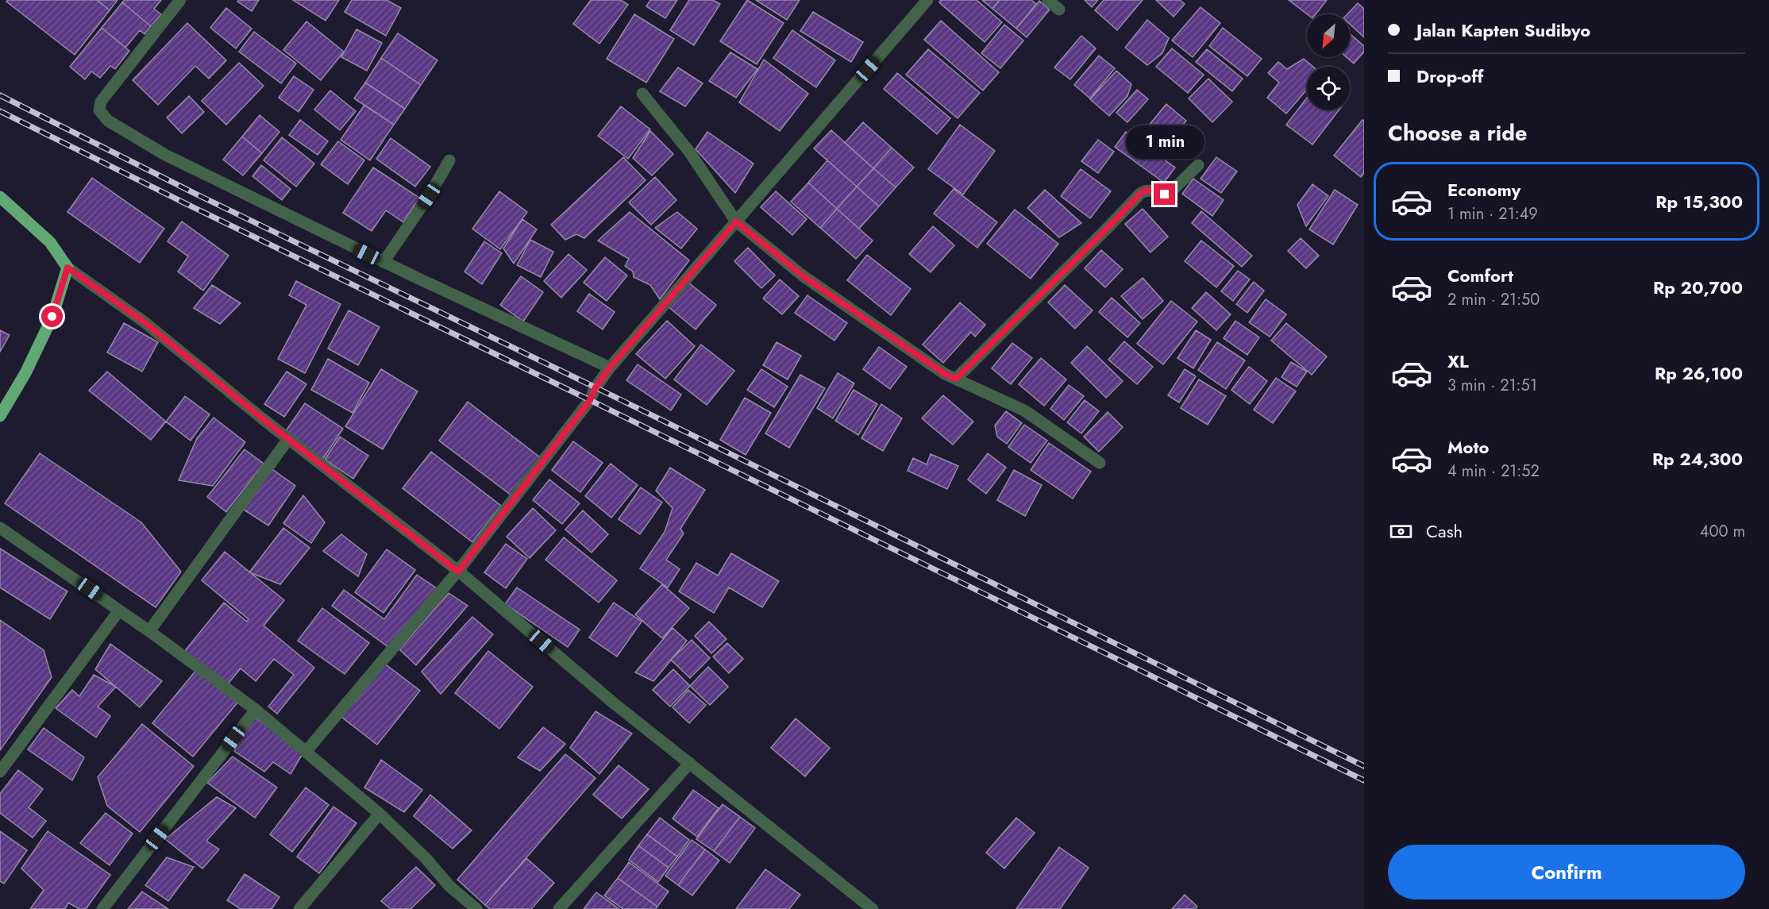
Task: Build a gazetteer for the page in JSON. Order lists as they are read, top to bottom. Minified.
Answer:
{"north":"bottom left","page":{"banner":["Jalan Kapten Sudibyo","Drop-off"],"heading":"Choose a ride","bubble":"1 min","list":[{"name":"Economy","note":"1 min · 21:49","value":"Rp 15,300"},{"name":"Comfort","note":"2 min · 21:50","value":"Rp 20,700"},{"name":"XL","note":"3 min · 21:51","value":"Rp 26,100"},{"name":"Moto","note":"4 min · 21:52","value":"Rp 24,300"}],"pay":["Cash","400 m"],"buttons":"Confirm"}}
